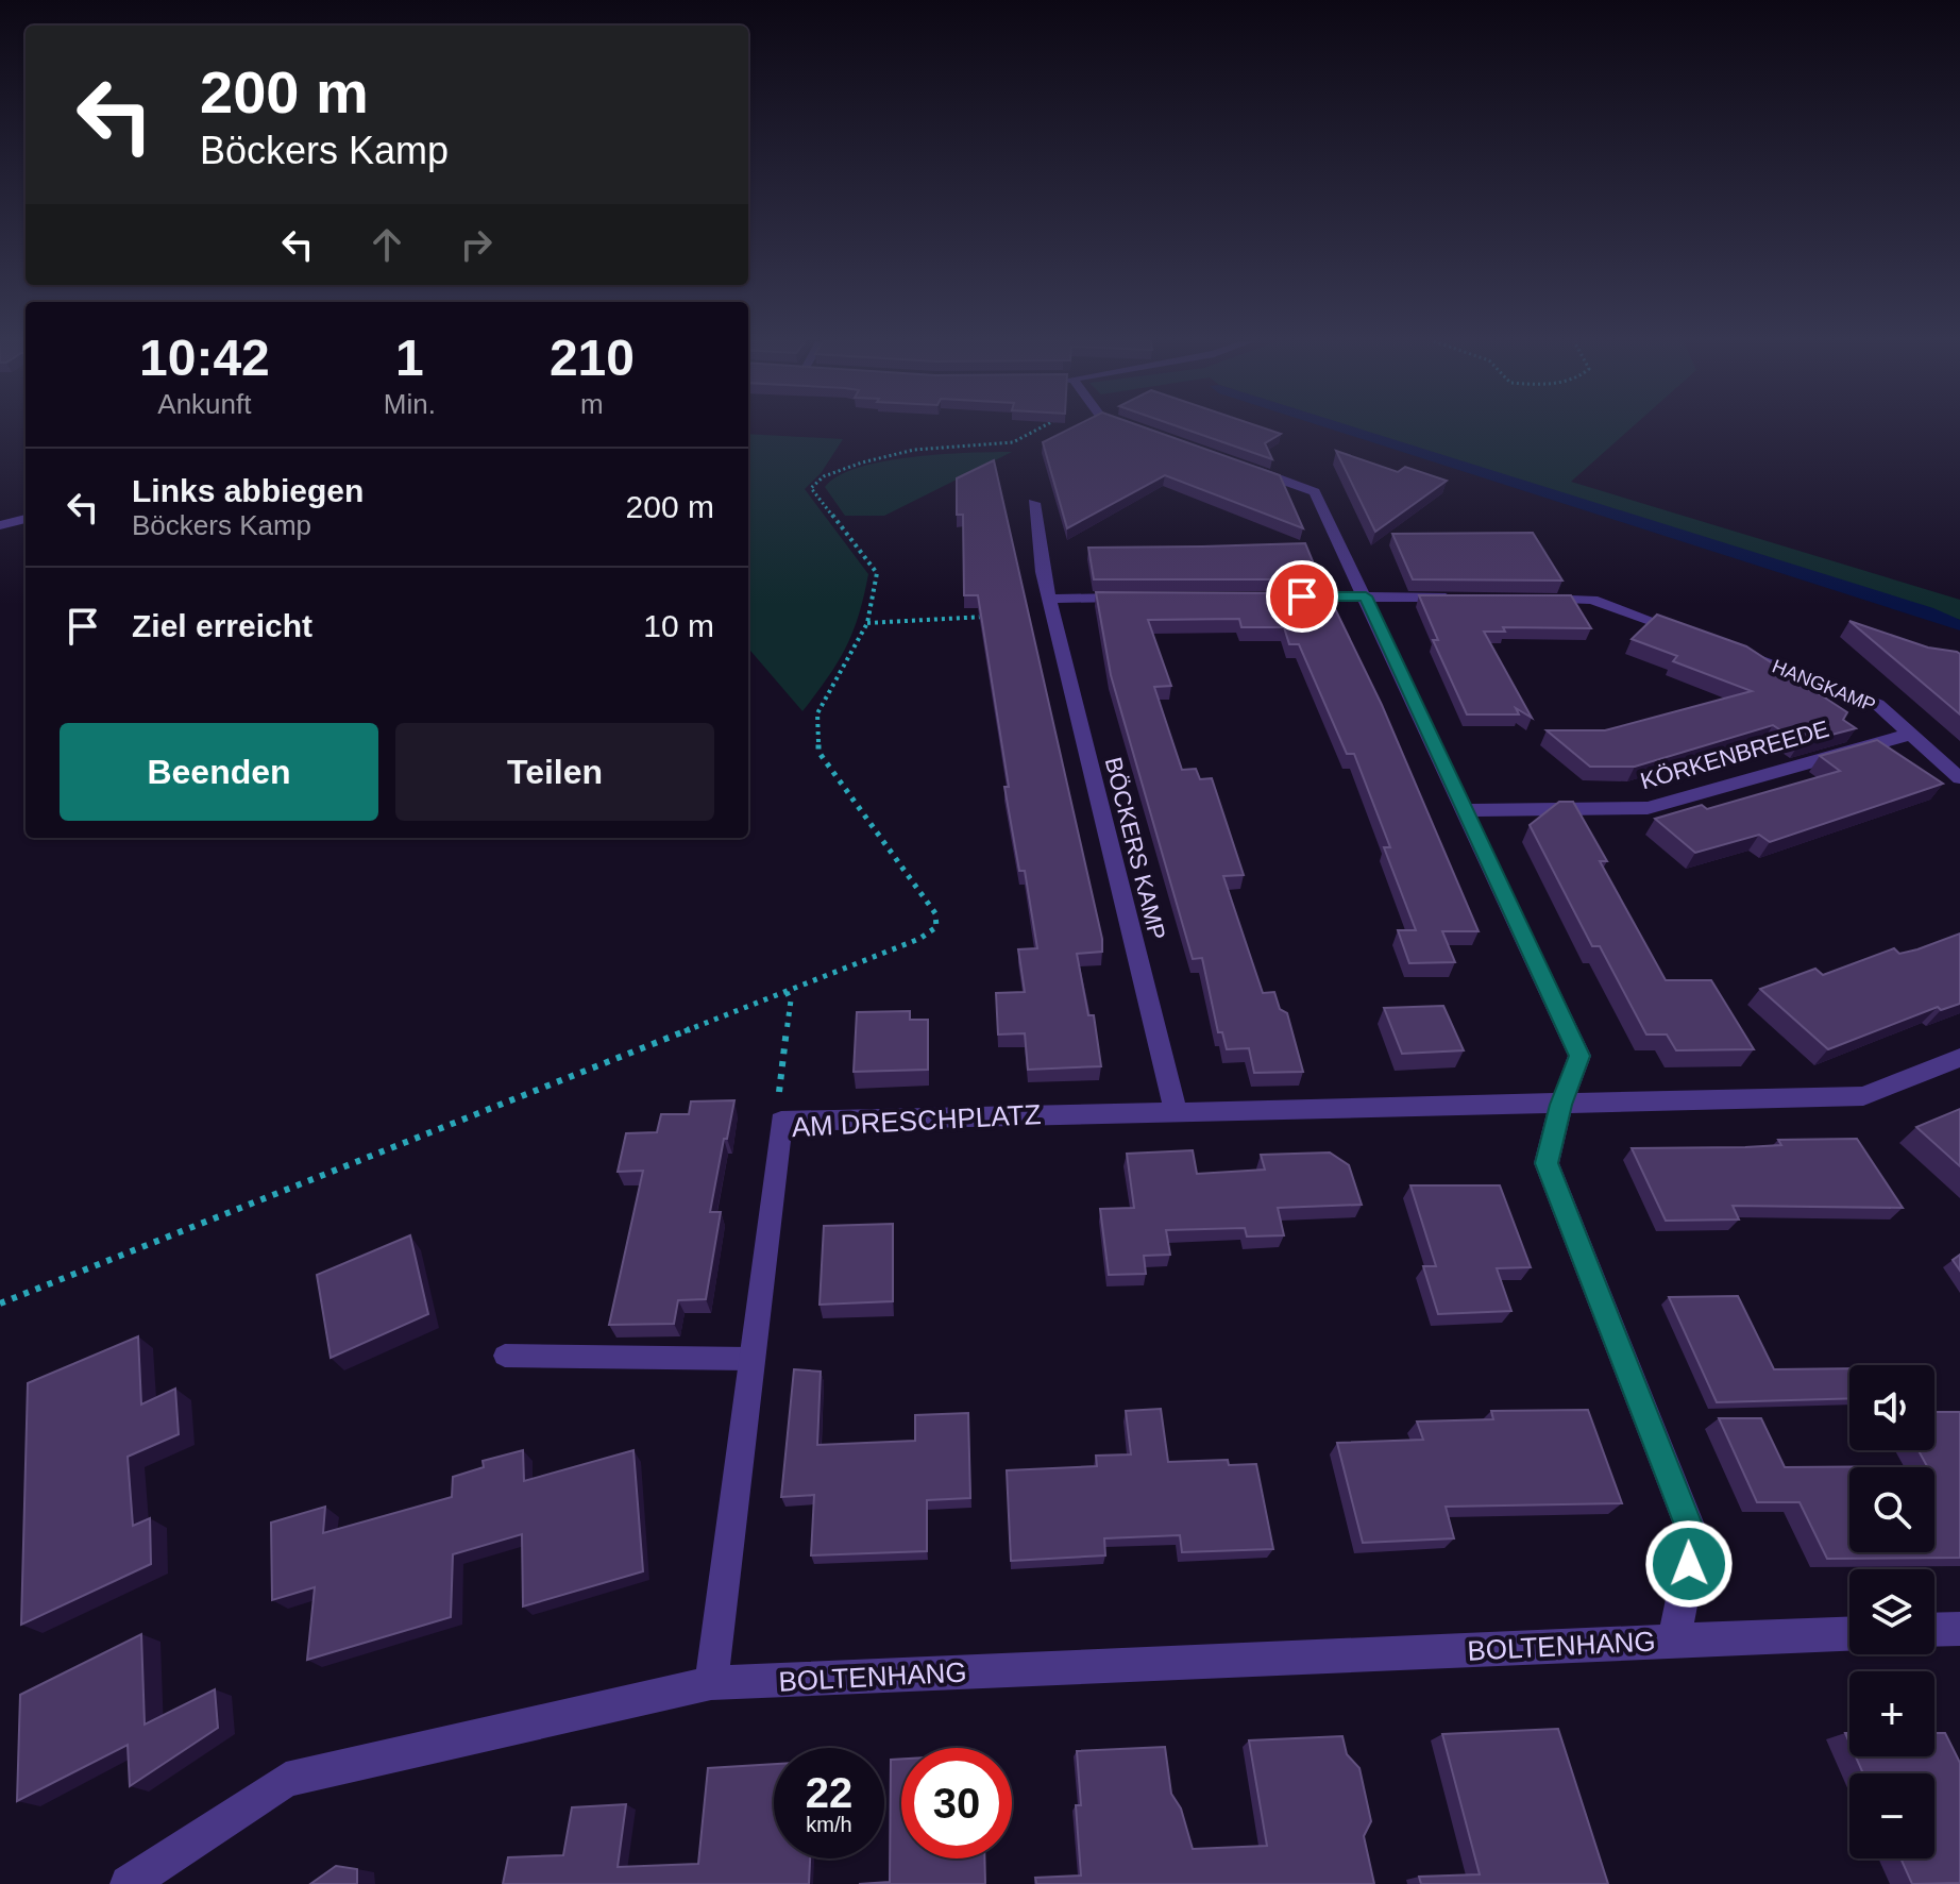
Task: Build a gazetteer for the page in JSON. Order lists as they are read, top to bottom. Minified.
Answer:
{"streets":{"street":["HANGKAMP","KÖRKENBREEDE","BÖCKERS KAMP","AM DRESCHPLATZ","BOLTENHANG"]},"crossings":[["HANGKAMP","KÖRKENBREEDE"],["KÖRKENBREEDE","BOLTENHANG"],["BÖCKERS KAMP","AM DRESCHPLATZ"],["AM DRESCHPLATZ","BOLTENHANG"]],"page":{"turn":["200 m","Böckers Kamp"],"eta":["10:42","Ankunft","1","Min.","210","m"],"list":[{"name":"Links abbiegen","note":"Böckers Kamp","value":"200 m"},{"name":"Ziel erreicht","value":"10 m"}],"buttons":["Beenden","Teilen"],"map_buttons":["+","−"],"speed":"22 km/h","limit":"30"}}
